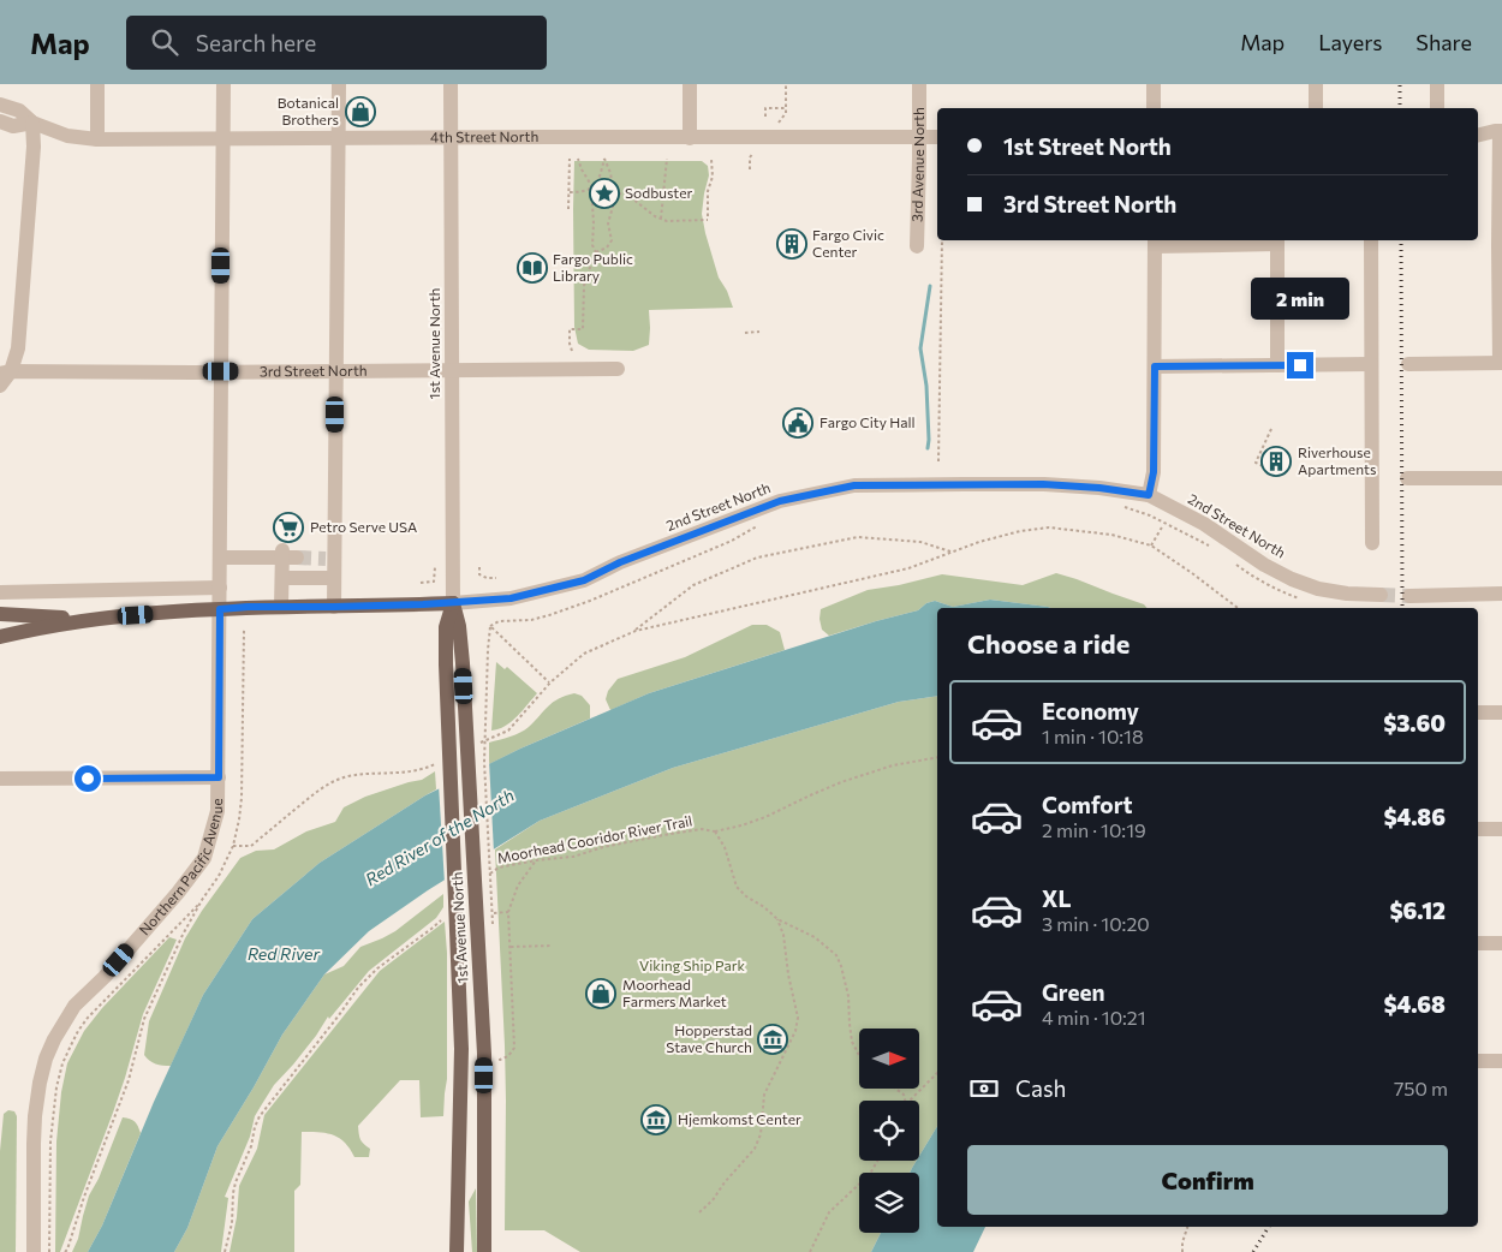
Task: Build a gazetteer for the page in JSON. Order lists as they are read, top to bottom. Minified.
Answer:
{"streets":{"main road":["1st Avenue North","2nd Street North"],"street":["4th Street North","3rd Avenue North","3rd Street North","Northern Pacific Avenue"],"path":["Moorhead Cooridor River Trail"]},"crossings":[["4th Street North","3rd Avenue North"],["4th Street North","1st Avenue North"],["4th Street North","Northern Pacific Avenue"],["1st Avenue North","3rd Street North"],["1st Avenue North","2nd Street North"],["3rd Street North","Northern Pacific Avenue"],["2nd Street North","Northern Pacific Avenue"]],"water":["Red River of the North","Red River"],"parks":["Viking Ship Park"],"places":{"shop":["Botanical Brothers","Moorhead Farmers Market"],"place":["Sodbuster"],"building":["Fargo Civic Center","Riverhouse Apartments"],"library":["Fargo Public Library"],"public building":["Fargo City Hall"],"supermarket":["Petro Serve USA"],"museum":["Hopperstad Stave Church","Hjemkomst Center"]},"north":"right","page":{"header":"Map","search":"Search here","nav":["Map","Layers","Share"],"banner":["1st Street North","3rd Street North"],"bubble":"2 min","heading":"Choose a ride","list":[{"name":"Economy","note":"1 min · 10:18","value":"$3.60"},{"name":"Comfort","note":"2 min · 10:19","value":"$4.86"},{"name":"XL","note":"3 min · 10:20","value":"$6.12"},{"name":"Green","note":"4 min · 10:21","value":"$4.68"}],"pay":["Cash","750 m"],"buttons":"Confirm"}}
